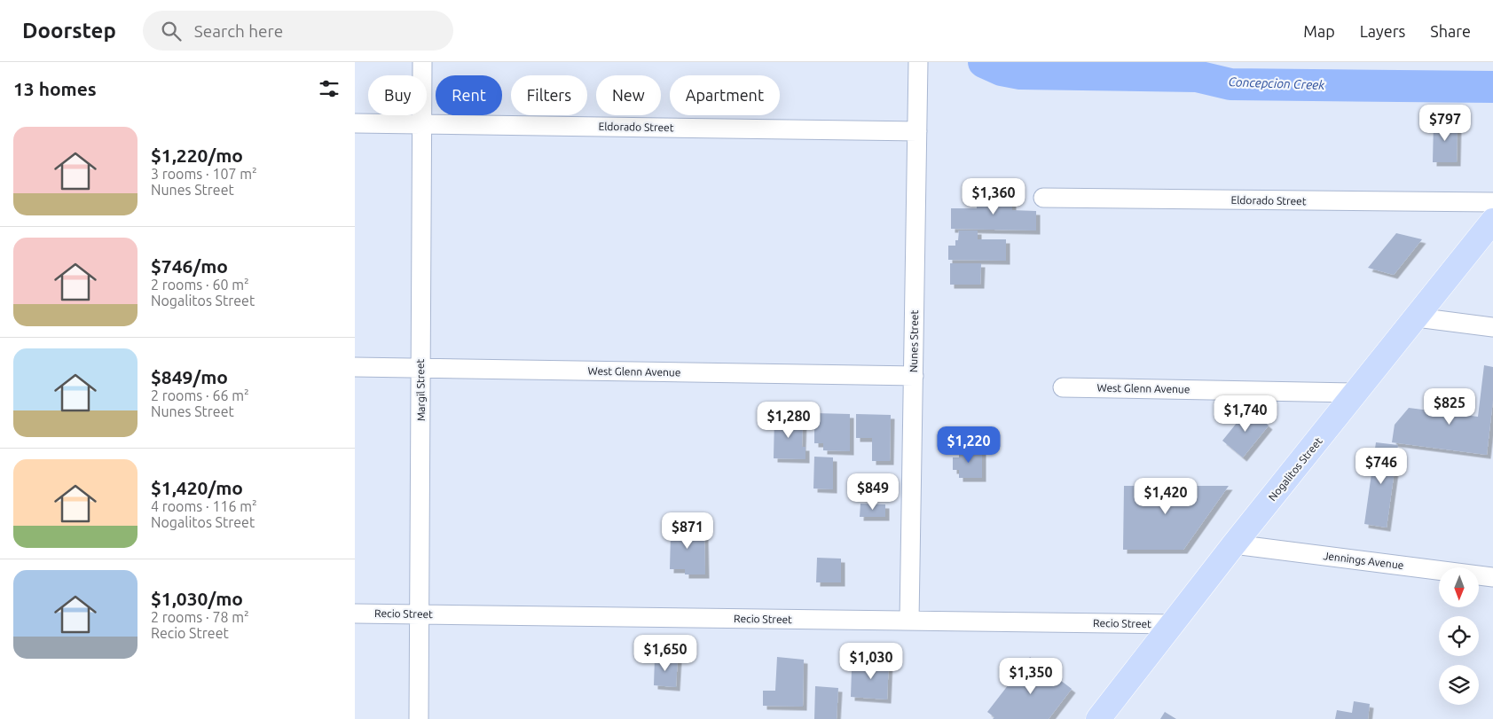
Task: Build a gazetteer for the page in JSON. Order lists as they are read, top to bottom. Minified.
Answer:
{"streets":{"main road":["Nogalitos Street"],"street":["Eldorado Street","Nunes Street","West Glenn Avenue","Margil Street","Jennings Avenue","Recio Street"]},"crossings":[["Eldorado Street","Nunes Street"],["Eldorado Street","Margil Street"],["Nunes Street","West Glenn Avenue"],["Nunes Street","Recio Street"],["West Glenn Avenue","Margil Street"],["West Glenn Avenue","Nogalitos Street"],["Margil Street","Recio Street"],["Nogalitos Street","Jennings Avenue"],["Nogalitos Street","Recio Street"]],"water":["Concepcion Creek"],"north":"bottom","page":{"header":"Doorstep","search":"Search here","nav":["Map","Layers","Share"],"heading":"13 homes","chip":["Buy","Rent","Filters","New","Apartment"],"price":["$797","$1,360","$825","$1,740","$1,280","$1,220","$746","$849","$1,420","$871","$1,650","$1,030","$1,350"],"list":[{"name":"$1,220/mo","note":"3 rooms · 107 m² · Nunes Street"},{"name":"$746/mo","note":"2 rooms · 60 m² · Nogalitos Street"},{"name":"$849/mo","note":"2 rooms · 66 m² · Nunes Street"},{"name":"$1,420/mo","note":"4 rooms · 116 m² · Nogalitos Street"},{"name":"$1,030/mo","note":"2 rooms · 78 m² · Recio Street"}]}}
